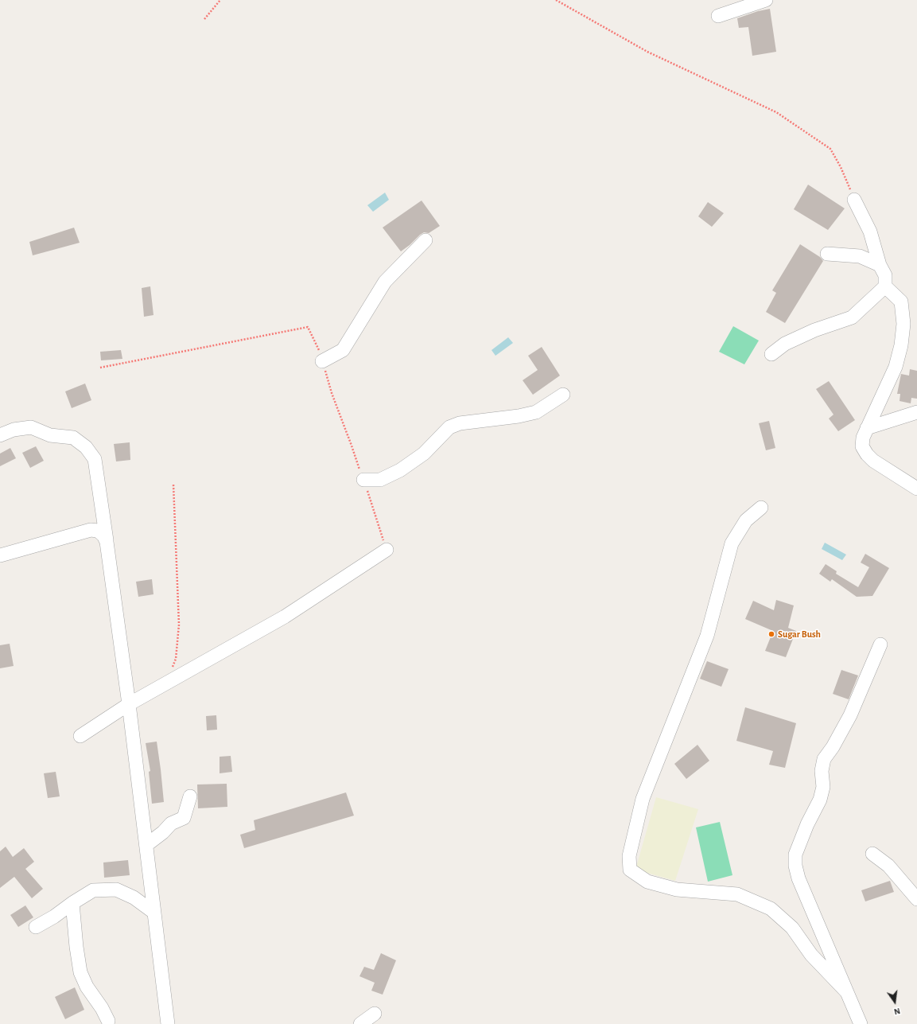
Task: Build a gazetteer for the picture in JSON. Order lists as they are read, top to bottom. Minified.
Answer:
{"places":["Sugar Bush"],"north":"bottom"}
